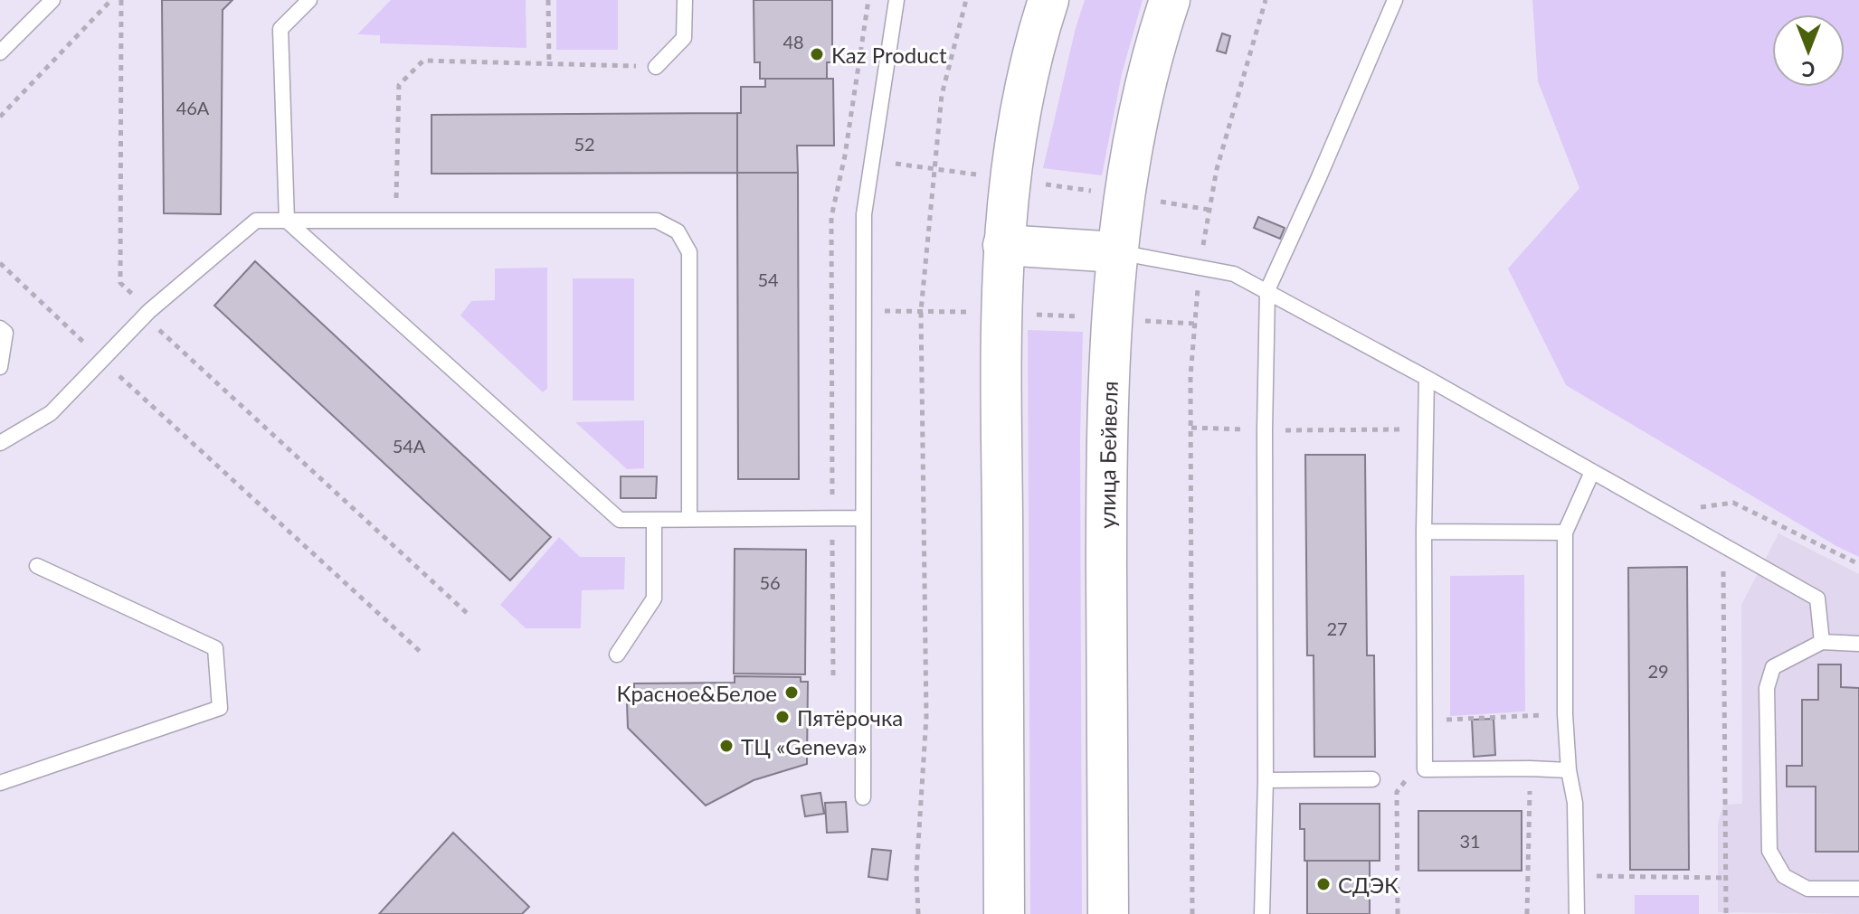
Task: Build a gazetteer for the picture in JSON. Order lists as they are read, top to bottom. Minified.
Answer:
{"streets":{"main road":["улица Бейвеля"]},"places":["Kaz Product","Красное&Белое","Пятёрочка","ТЦ «Geneva»","СДЭК"],"house_numbers":["48","46А","52","54","54А","56","27","29","31"],"north":"bottom"}
